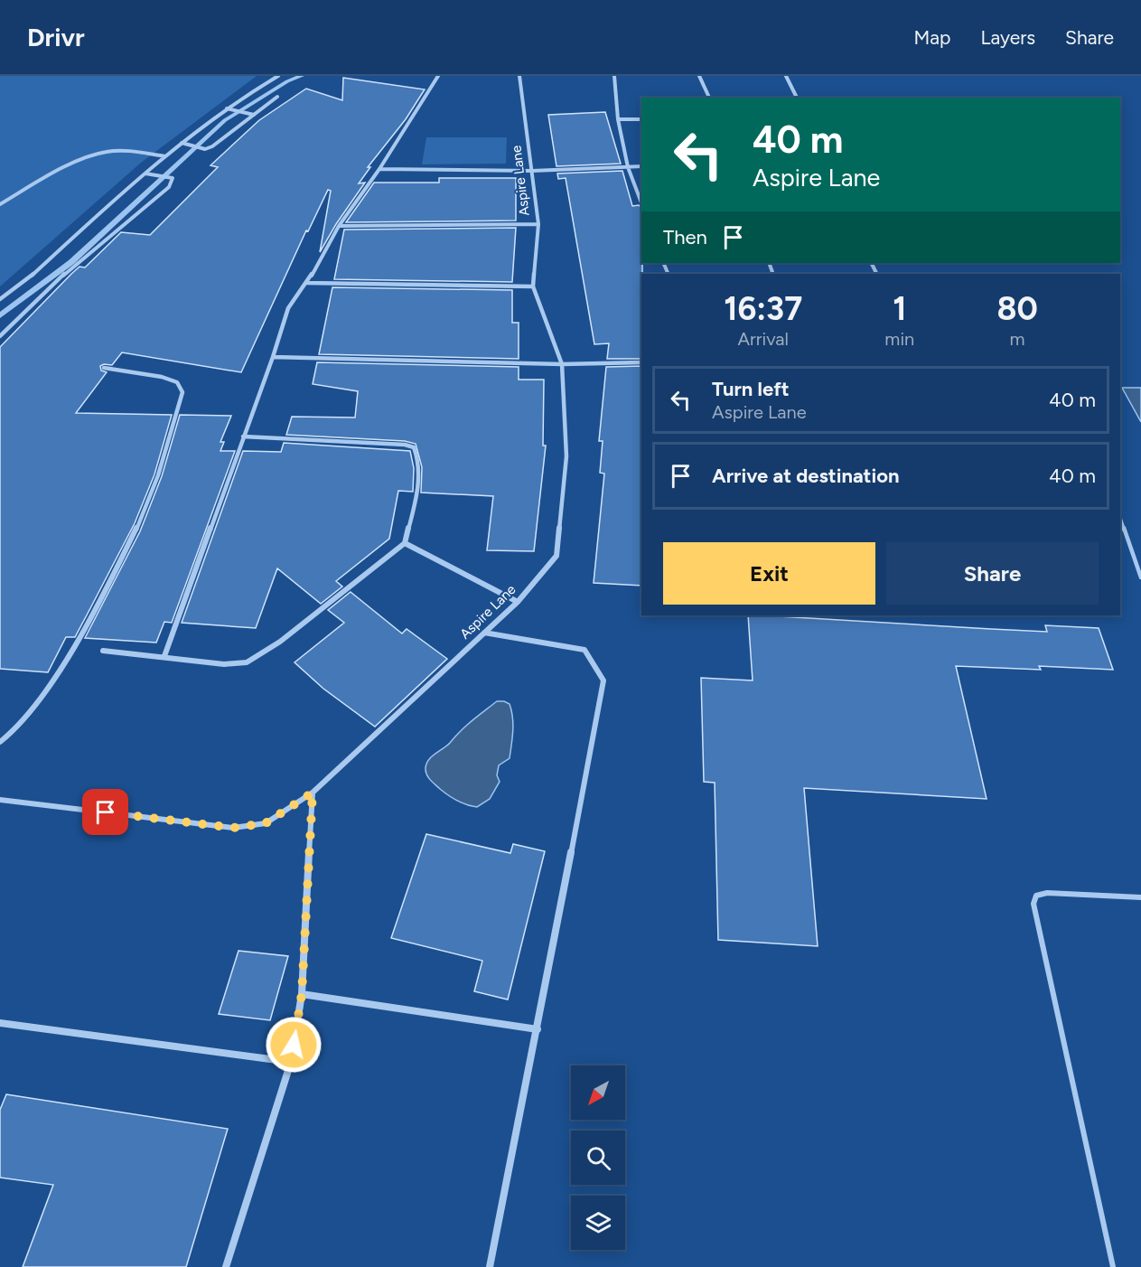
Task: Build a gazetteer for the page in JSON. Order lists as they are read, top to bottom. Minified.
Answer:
{"streets":{"street":["Aspire Lane"]},"north":"bottom left","page":{"header":"Drivr","nav":["Map","Layers","Share"],"turn":["40 m","Aspire Lane"],"then":"Then","eta":["16:37","Arrival","1","min","80","m"],"list":[{"name":"Turn left","note":"Aspire Lane","value":"40 m"},{"name":"Arrive at destination","value":"40 m"}],"buttons":["Exit","Share"]}}
